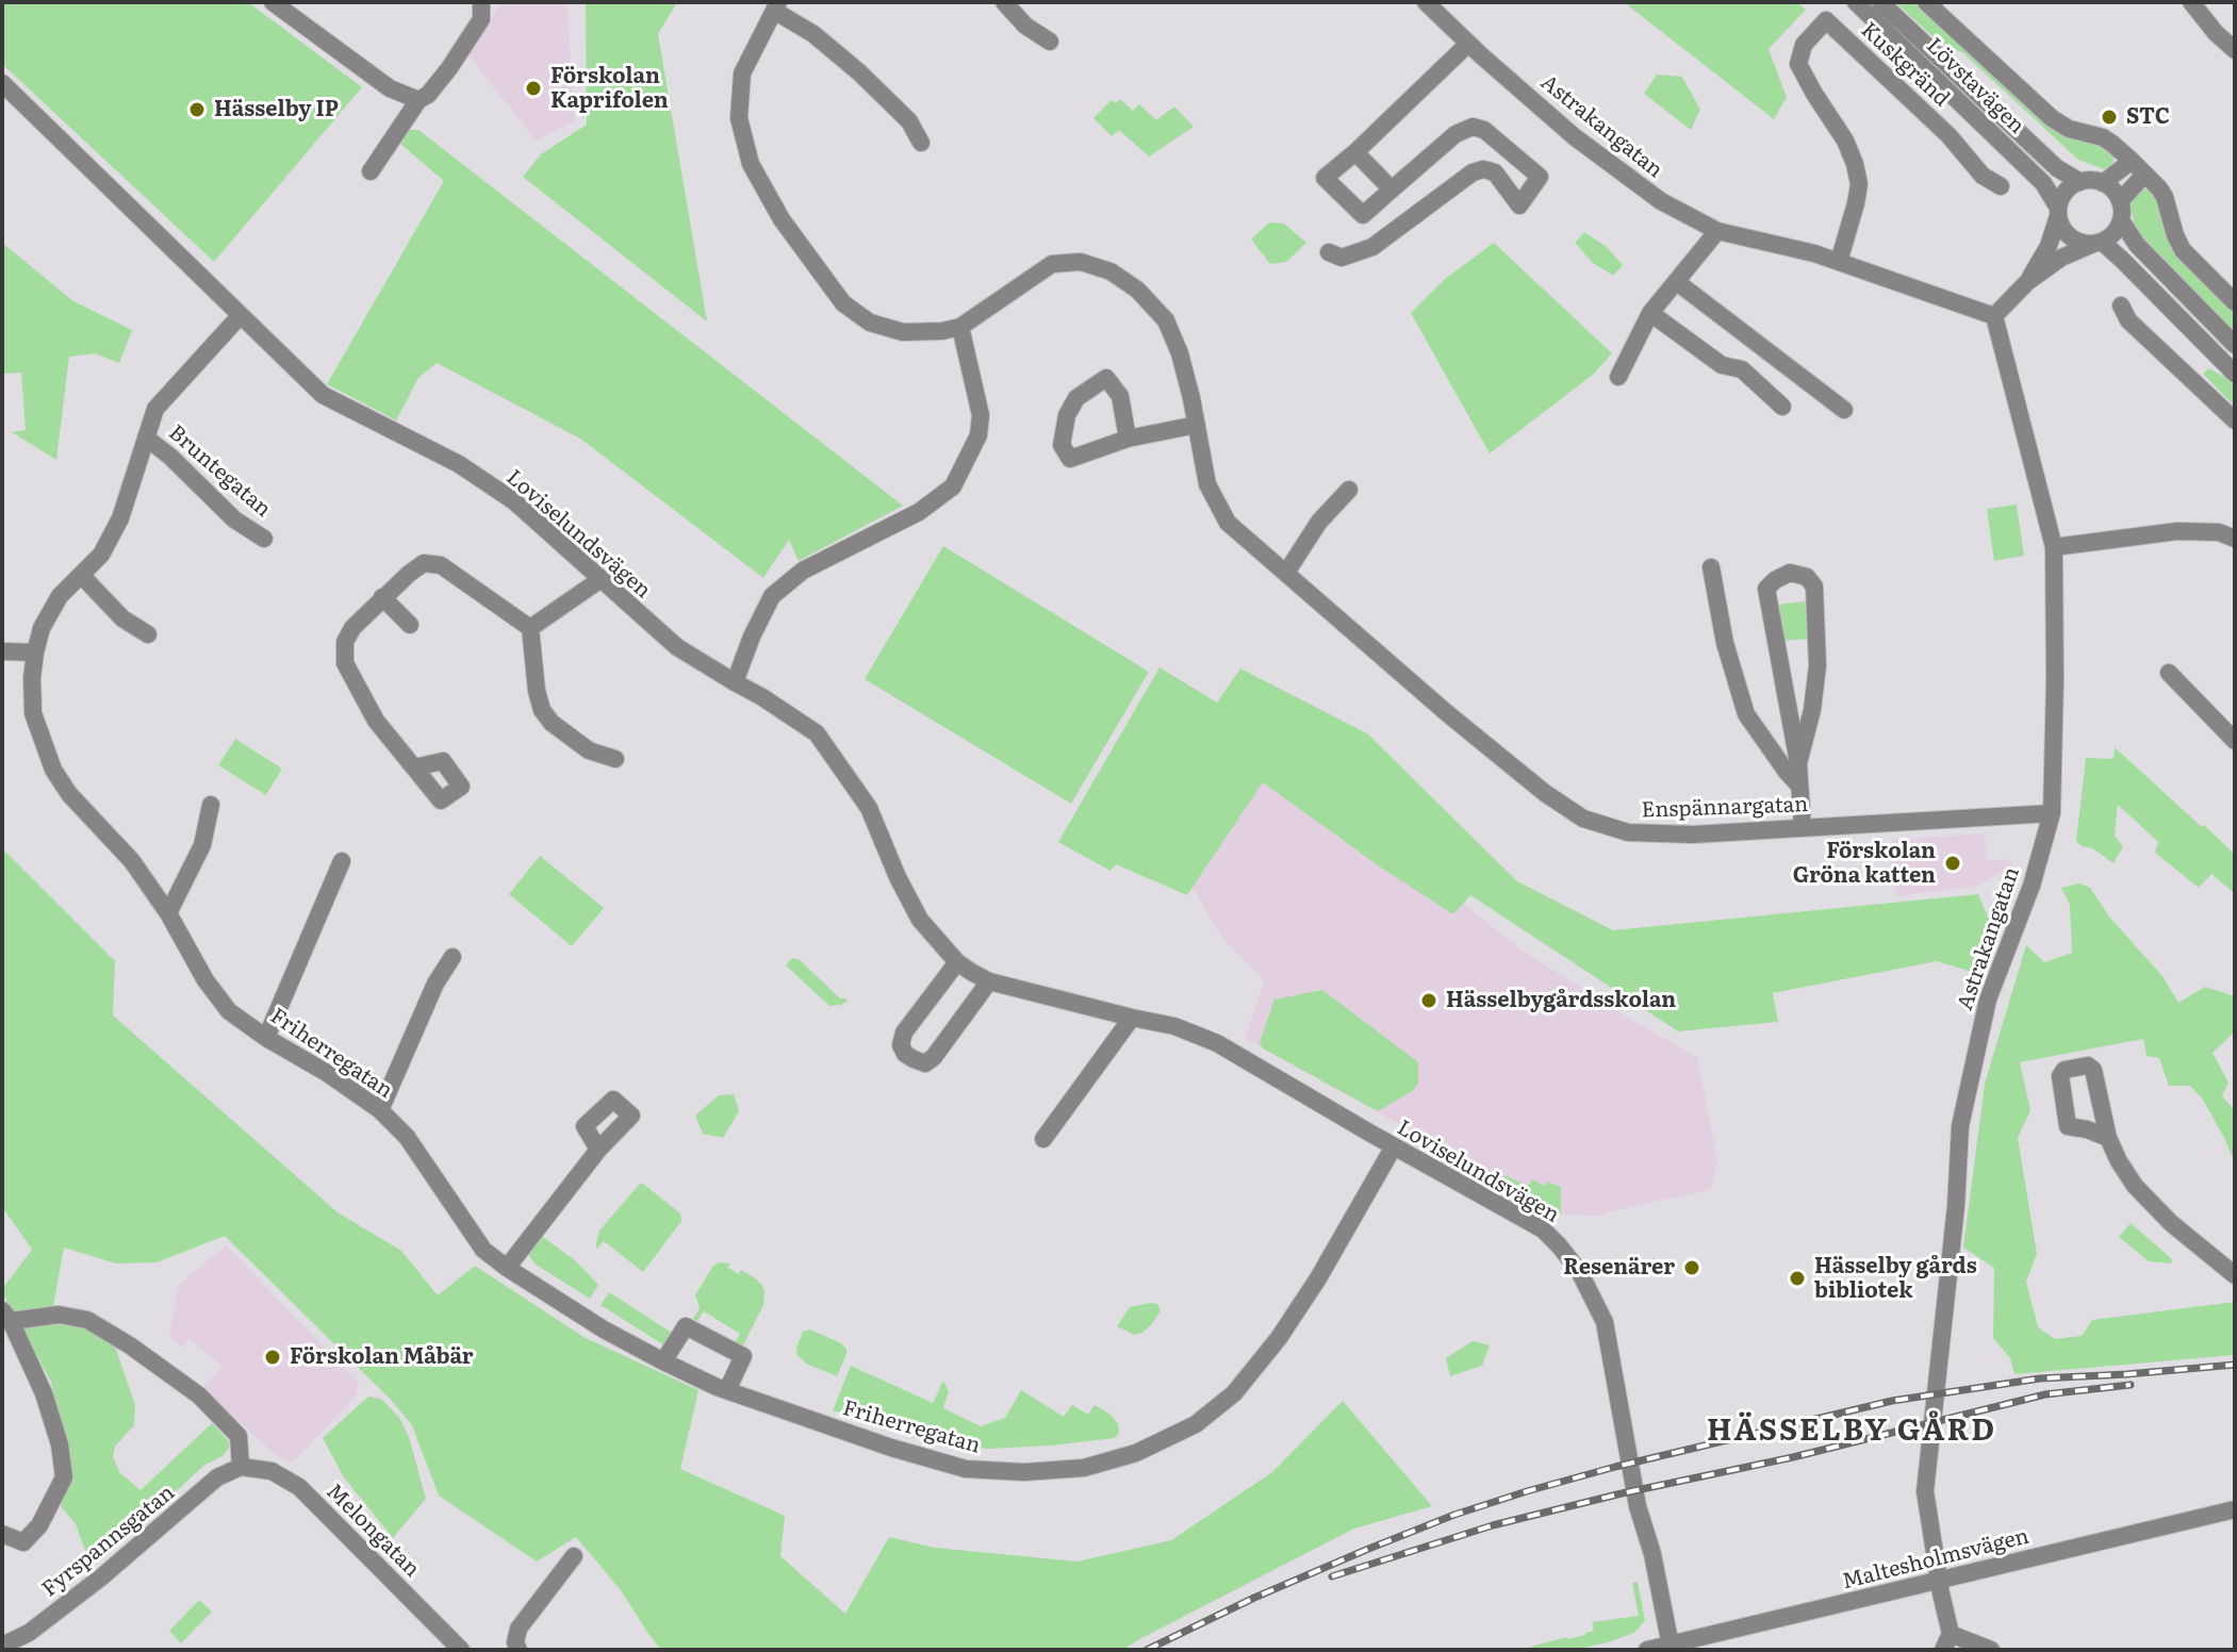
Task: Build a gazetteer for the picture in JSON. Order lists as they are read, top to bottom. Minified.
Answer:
{"streets":{"street":["Kuskgränd","Lövstavägen","Astrakangatan","Bruntegatan","Loviselundsvägen","Enspännargatan","Friherregatan","Melongatan","Fyrspannsgatan","Maltesholmsvägen"]},"crossings":[["Kuskgränd","Astrakangatan"],["Astrakangatan","Enspännargatan"],["Astrakangatan","Maltesholmsvägen"],["Bruntegatan","Friherregatan"],["Loviselundsvägen","Friherregatan"],["Loviselundsvägen","Maltesholmsvägen"],["Melongatan","Fyrspannsgatan"]],"districts":["HÄSSELBY GÅRD"],"places":["Förskolan Kaprifolen","Hässelby IP","STC","Förskolan Gröna katten","Hässelbygårdsskolan","Resenärer","Hässelby gårds bibliotek","Förskolan Måbär"]}
